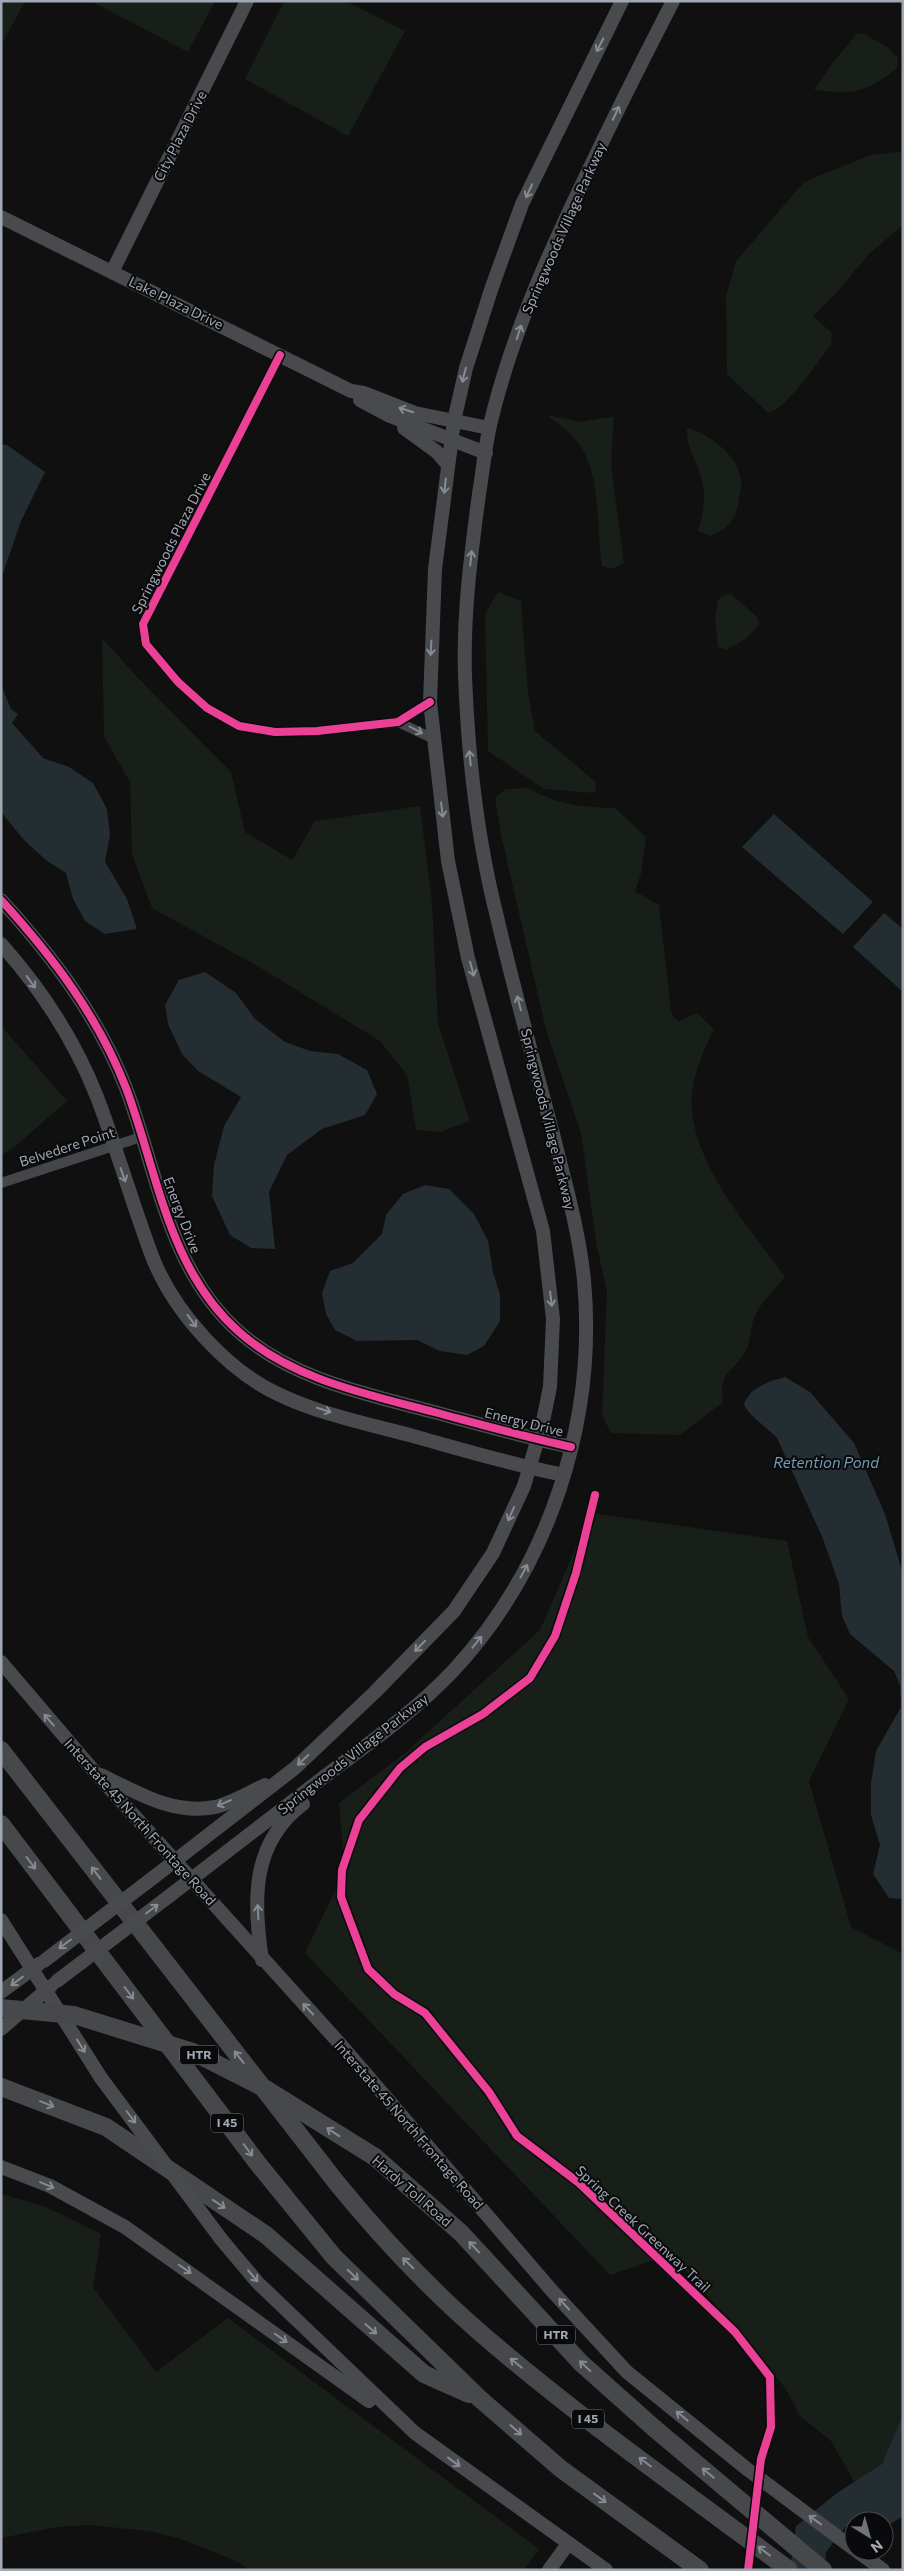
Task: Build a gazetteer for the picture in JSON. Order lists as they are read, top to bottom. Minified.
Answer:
{"streets":{"highway":["HTR","I 45","Hardy Toll Road"],"main road":["City Plaza Drive","Springwoods Village Parkway","Lake Plaza Drive","Energy Drive","Interstate 45 North Frontage Road"],"street":["Springwoods Plaza Drive","Belvedere Point"],"cycle path":["Spring Creek Greenway Trail"]},"crossings":[["City Plaza Drive","Lake Plaza Drive"],["Springwoods Village Parkway","Lake Plaza Drive"],["Springwoods Village Parkway","Springwoods Plaza Drive"],["Springwoods Village Parkway","Energy Drive"],["Springwoods Village Parkway","Interstate 45 North Frontage Road"],["Lake Plaza Drive","Springwoods Plaza Drive"],["Belvedere Point","Energy Drive"]],"one_way":["Interstate 45 North Frontage Road"],"water":["Retention Pond"],"north":"bottom right"}
